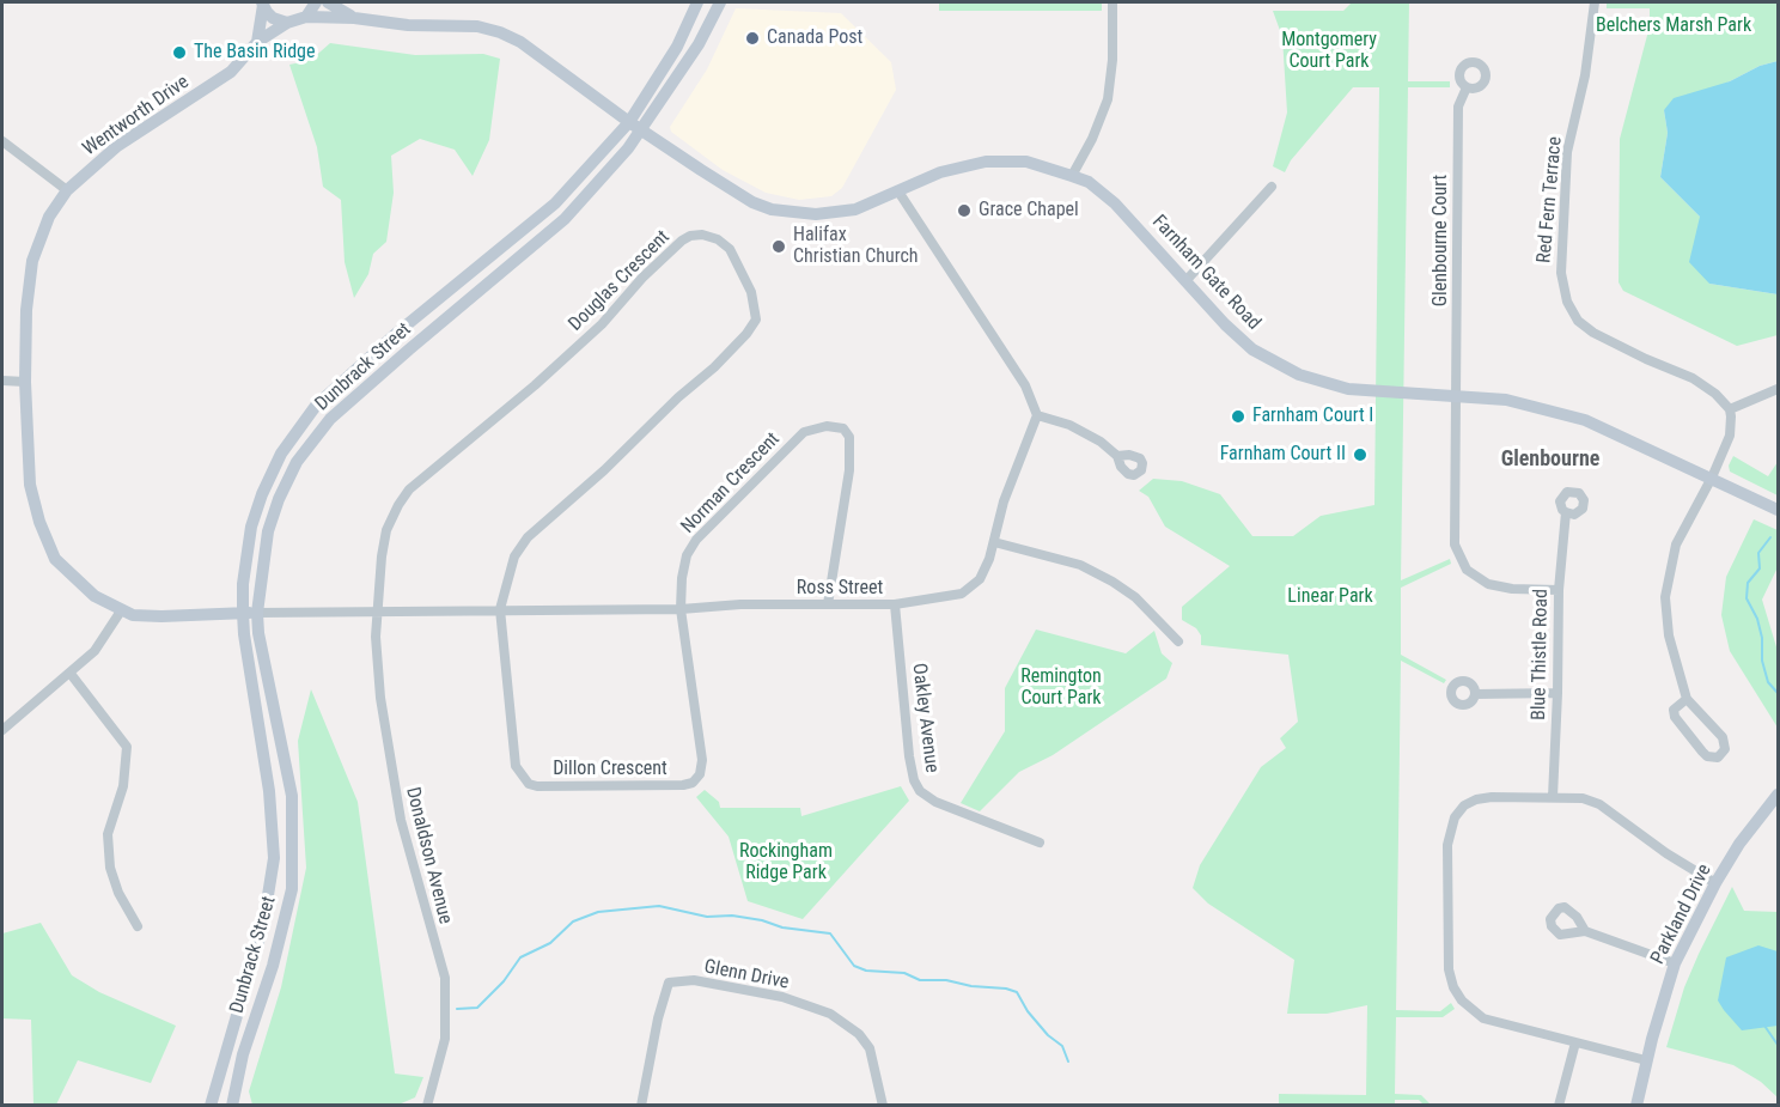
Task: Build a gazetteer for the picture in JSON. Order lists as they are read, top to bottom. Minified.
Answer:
{"streets":{"street":["Wentworth Drive","Red Fern Terrace","Glenbourne Court","Farnham Gate Road","Douglas Crescent","Dunbrack Street","Norman Crescent","Ross Street","Blue Thistle Road","Oakley Avenue","Dillon Crescent","Donaldson Avenue","Parkland Drive","Glenn Drive"]},"crossings":[["Wentworth Drive","Farnham Gate Road"],["Wentworth Drive","Dunbrack Street"],["Wentworth Drive","Ross Street"],["Glenbourne Court","Farnham Gate Road"],["Glenbourne Court","Blue Thistle Road"],["Farnham Gate Road","Dunbrack Street"],["Douglas Crescent","Ross Street"],["Douglas Crescent","Dillon Crescent"],["Douglas Crescent","Donaldson Avenue"],["Dunbrack Street","Ross Street"],["Norman Crescent","Ross Street"],["Norman Crescent","Dillon Crescent"],["Ross Street","Oakley Avenue"],["Ross Street","Dillon Crescent"],["Ross Street","Donaldson Avenue"]],"districts":["Glenbourne"],"parks":["Belchers Marsh Park","Montgomery Court Park","Linear Park","Remington Court Park","Rockingham Ridge Park"],"places":["Canada Post","The Basin Ridge","Grace Chapel","Halifax Christian Church","Farnham Court I","Farnham Court II"]}
